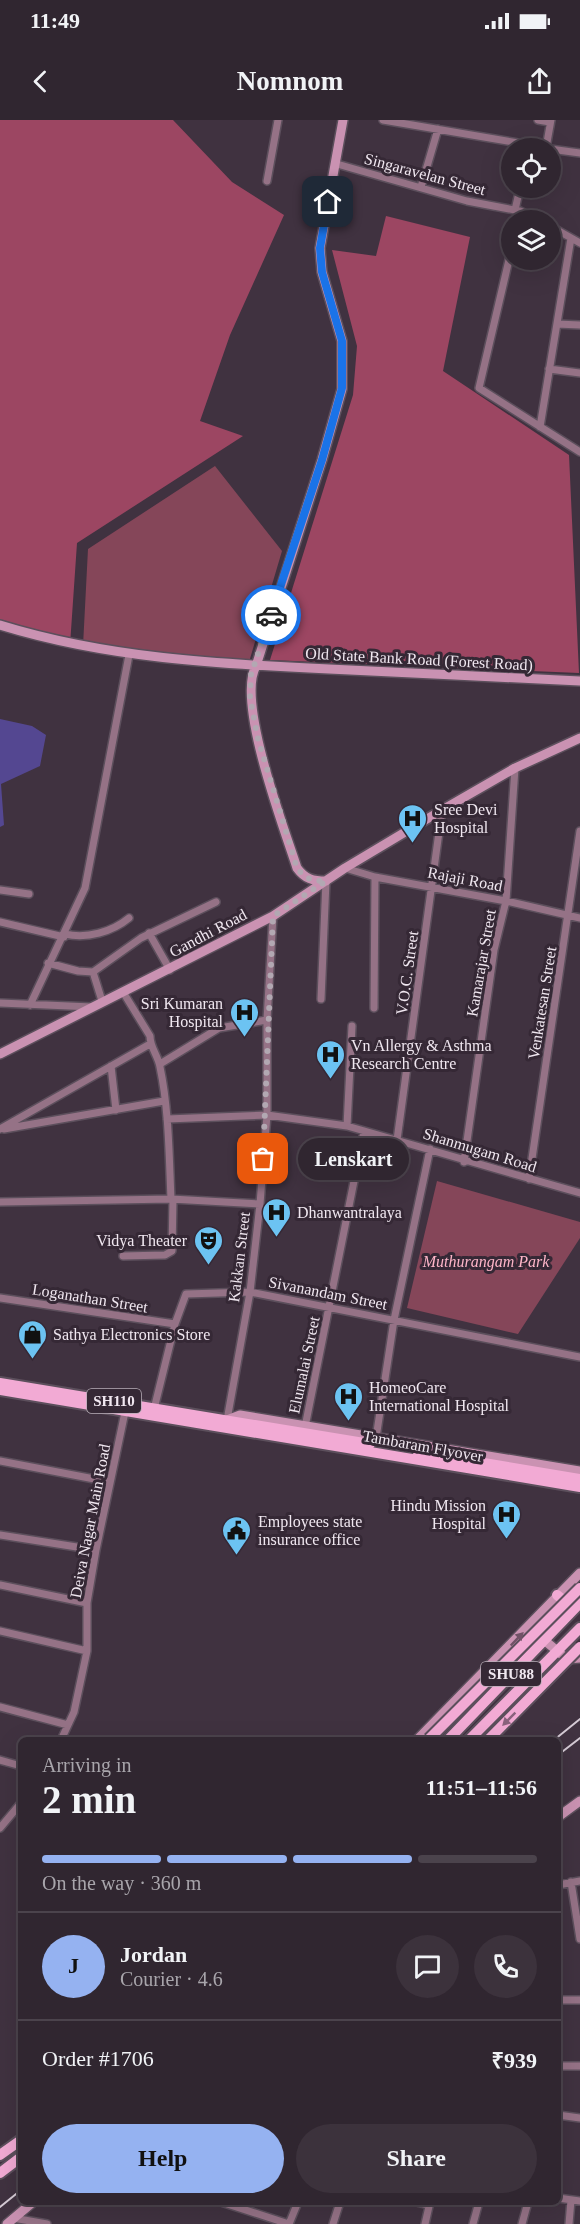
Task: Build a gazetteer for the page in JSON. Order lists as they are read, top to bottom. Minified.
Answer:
{"streets":{"main road":["SH110","Tambaram Flyover","SHU88"],"street":["Singaravelan Street","Old State Bank Road (Forest Road)","Rajaji Road","Gandhi Road","Kamarajar Street","V.O.C. Street","Venkatesan Street","Shanmugam Road","Kakkan Street","Sivanandam Street","Loganathan Street","Elumalai Street","Deiva Nagar Main Road"]},"crossings":[["Rajaji Road","Gandhi Road"],["Rajaji Road","Kamarajar Street"],["Rajaji Road","V.O.C. Street"],["Rajaji Road","Venkatesan Street"],["Gandhi Road","Kamarajar Street"],["Gandhi Road","V.O.C. Street"],["Gandhi Road","Kakkan Street"],["Kamarajar Street","Shanmugam Road"],["V.O.C. Street","Shanmugam Road"],["Venkatesan Street","Shanmugam Road"],["Shanmugam Road","Kakkan Street"],["Shanmugam Road","Elumalai Street"],["Kakkan Street","Sivanandam Street"],["Kakkan Street","SH110"],["Kakkan Street","Tambaram Flyover"],["Sivanandam Street","Loganathan Street"],["Sivanandam Street","Elumalai Street"],["Sivanandam Street","SH110"],["SH110","Tambaram Flyover"],["SH110","Deiva Nagar Main Road"]],"parks":["Muthurangam Park"],"places":{"hospital":["Sree Devi Hospital","Sri Kumaran Hospital","Vn Allergy & Asthma Research Centre","Dhanwantralaya","HomeoCare International Hospital","Hindu Mission Hospital"],"other":["Lenskart"],"theatre":["Vidya Theater"],"shop":["Sathya Electronics Store"],"public building":["Employees state insurance office"]},"page":{"status":"11:49","header":"Nomnom","bubble":"Lenskart","heading":["2 min","Arriving in","11:51–11:56"],"panel":["Jordan","Courier · 4.6","Order #1706","₹939"],"bar":"On the way · 360 m","round":"J","buttons":["Help","Share"]}}
